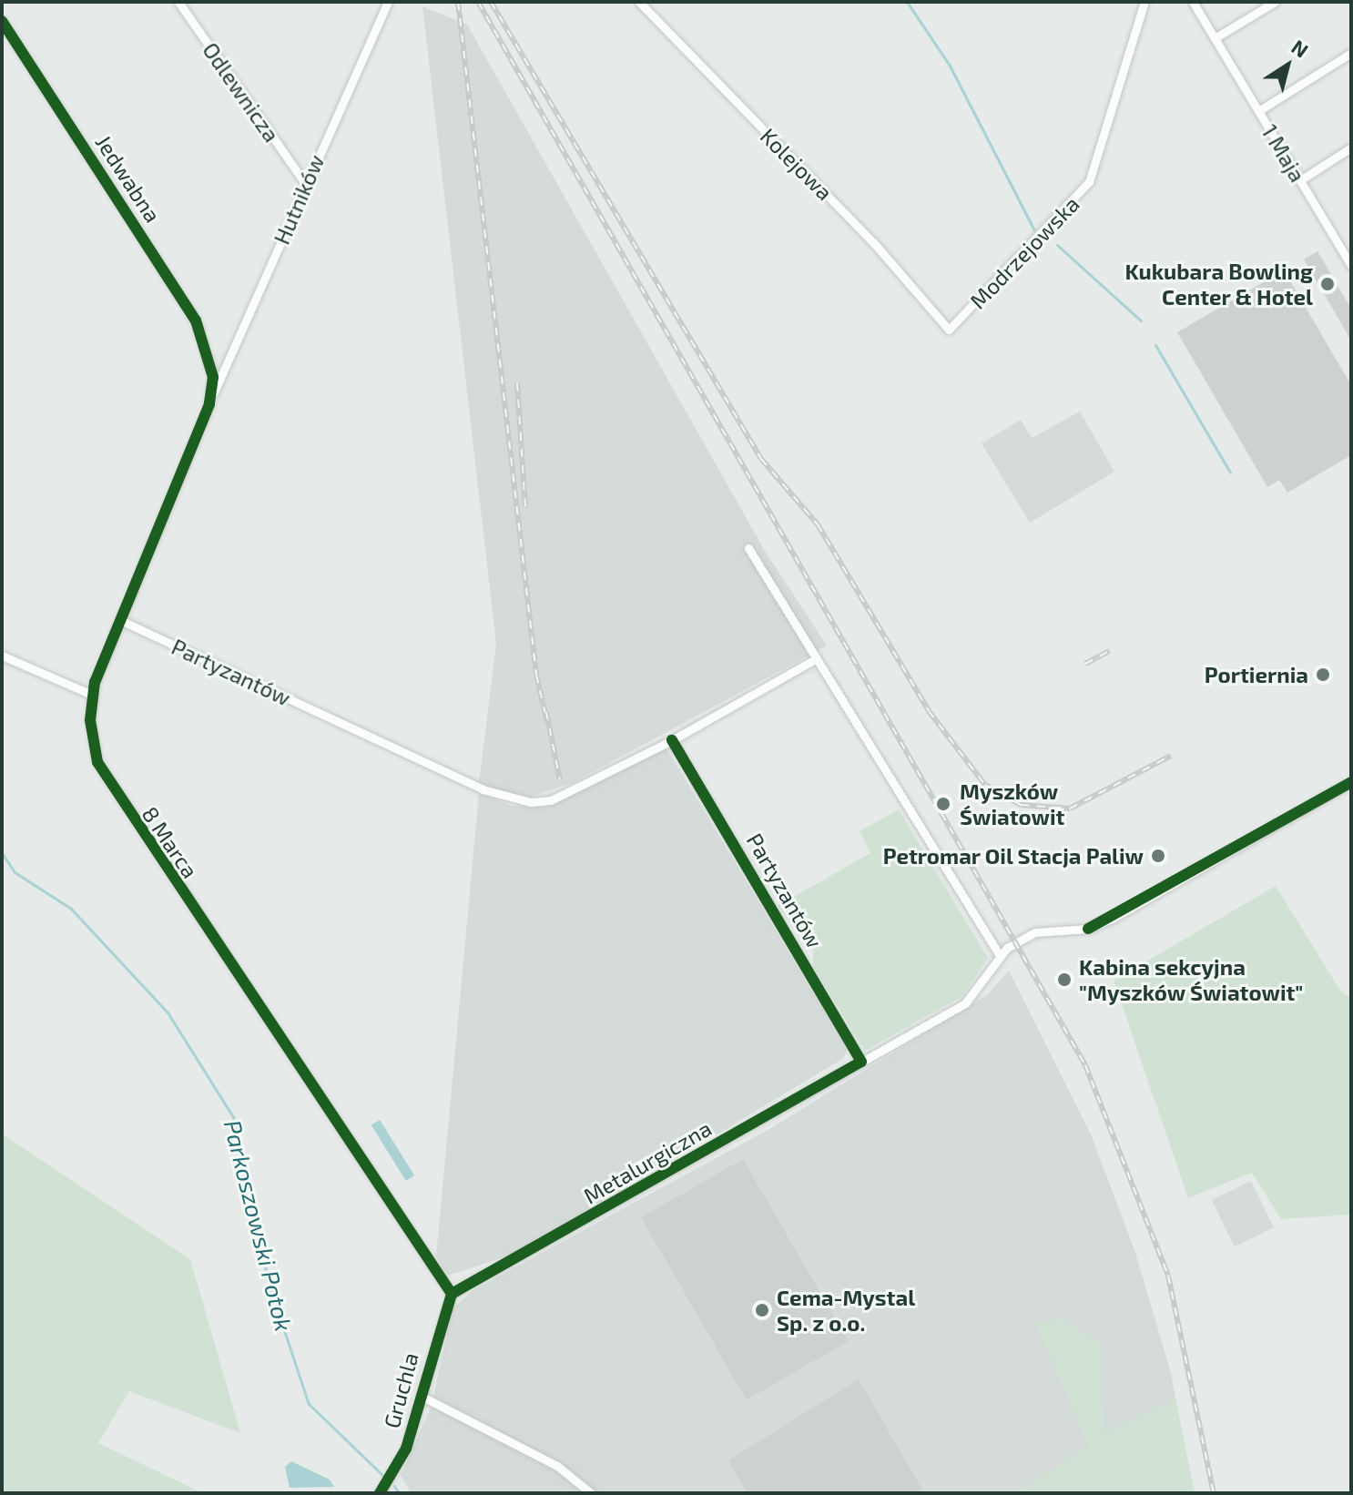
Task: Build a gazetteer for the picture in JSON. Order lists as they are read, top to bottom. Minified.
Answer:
{"streets":{"street":["Odlewnicza","1 Maja","Kolejowa","Jedwabna","Hutników","Modrzejowska","Partyzantów","8 Marca","Metalurgiczna","Gruchla"]},"crossings":[["Odlewnicza","Hutników"],["Kolejowa","Modrzejowska"],["Jedwabna","8 Marca"],["Hutników","8 Marca"],["Partyzantów","8 Marca"],["Partyzantów","Metalurgiczna"],["8 Marca","Metalurgiczna"],["8 Marca","Gruchla"],["Metalurgiczna","Gruchla"]],"water":["Parkoszowski Potok"],"places":["Kukubara Bowling Center & Hotel","Portiernia","Myszków Światowit","Petromar Oil Stacja Paliw","Kabina sekcyjna \"Myszków Światowit\"","Cema-Mystal Sp. z o.o."],"north":"top right"}
